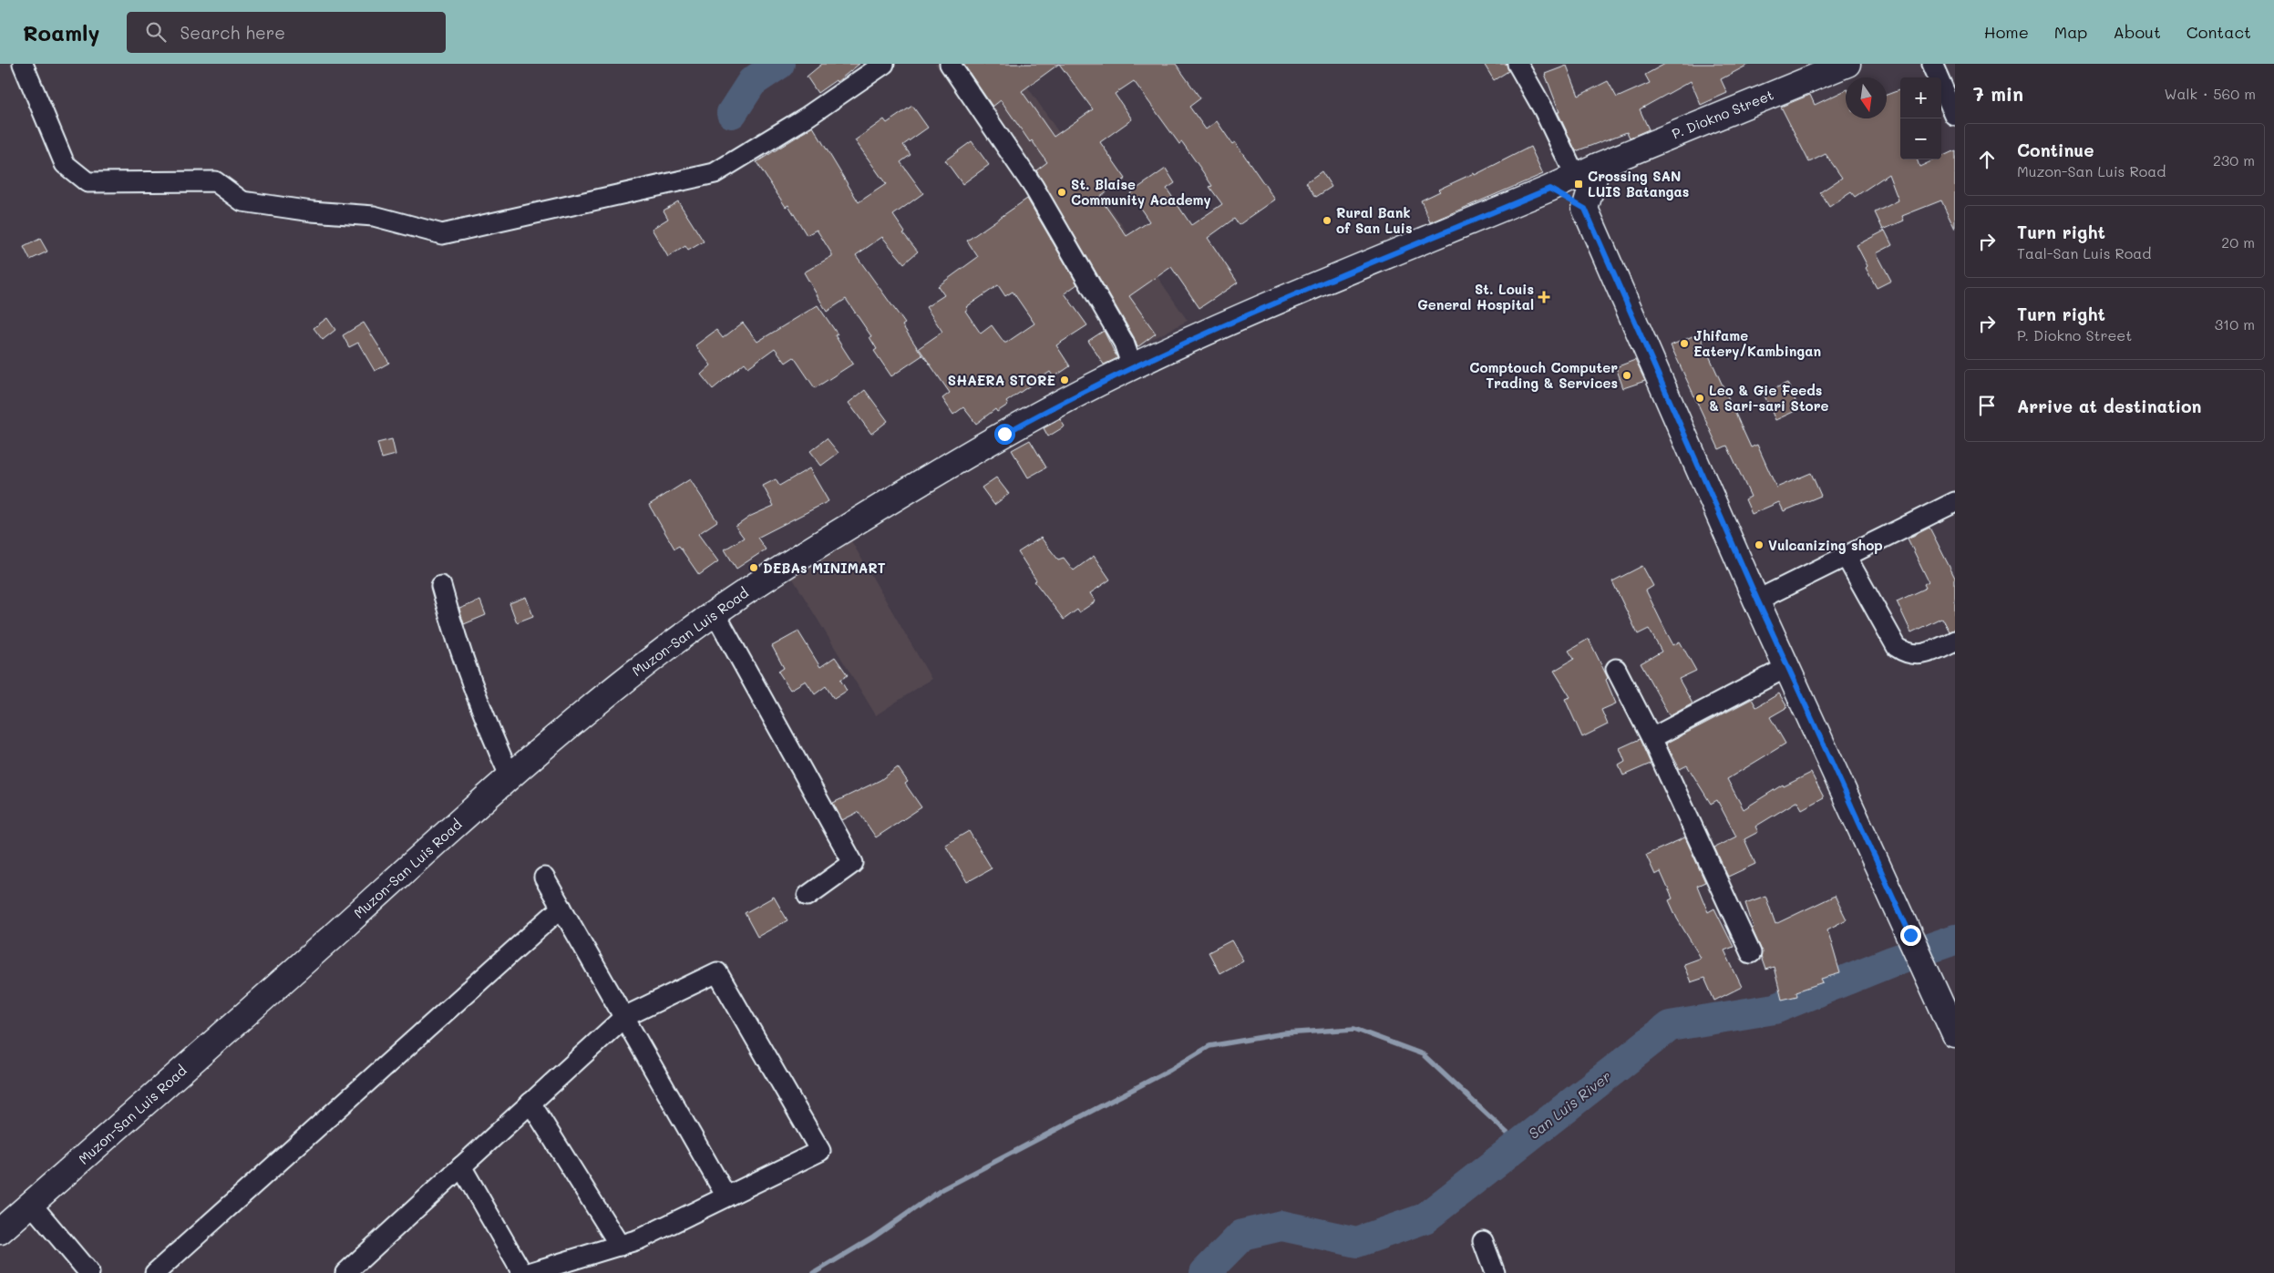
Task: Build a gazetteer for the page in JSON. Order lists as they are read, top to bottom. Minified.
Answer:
{"streets":{"main road":["P. Diokno Street","Muzon-San Luis Road"]},"crossings":[["P. Diokno Street","Muzon-San Luis Road"]],"water":["San Luis River"],"places":{"transit":["Crossing SAN LUIS Batangas"],"other":["St. Blaise Community Academy","Rural Bank of San Luis","Jhifame Eatery/Kambingan","Comptouch Computer Trading & Services","SHAERA STORE","Leo & Gie Feeds & Sari-sari Store","Vulcanizing shop","DEBAs MINIMART"],"health":["St. Louis General Hospital"]},"north":"bottom","page":{"header":"Roamly","search":"Search here","nav":["Home","Map","About","Contact"],"heading":["7 min","Walk · 560 m"],"map_buttons":["+","−"],"list":[["Continue","Muzon-San Luis Road","230 m"],["Turn right","Taal-San Luis Road","20 m"],["Turn right","P. Diokno Street","310 m"],"Arrive at destination"]}}
